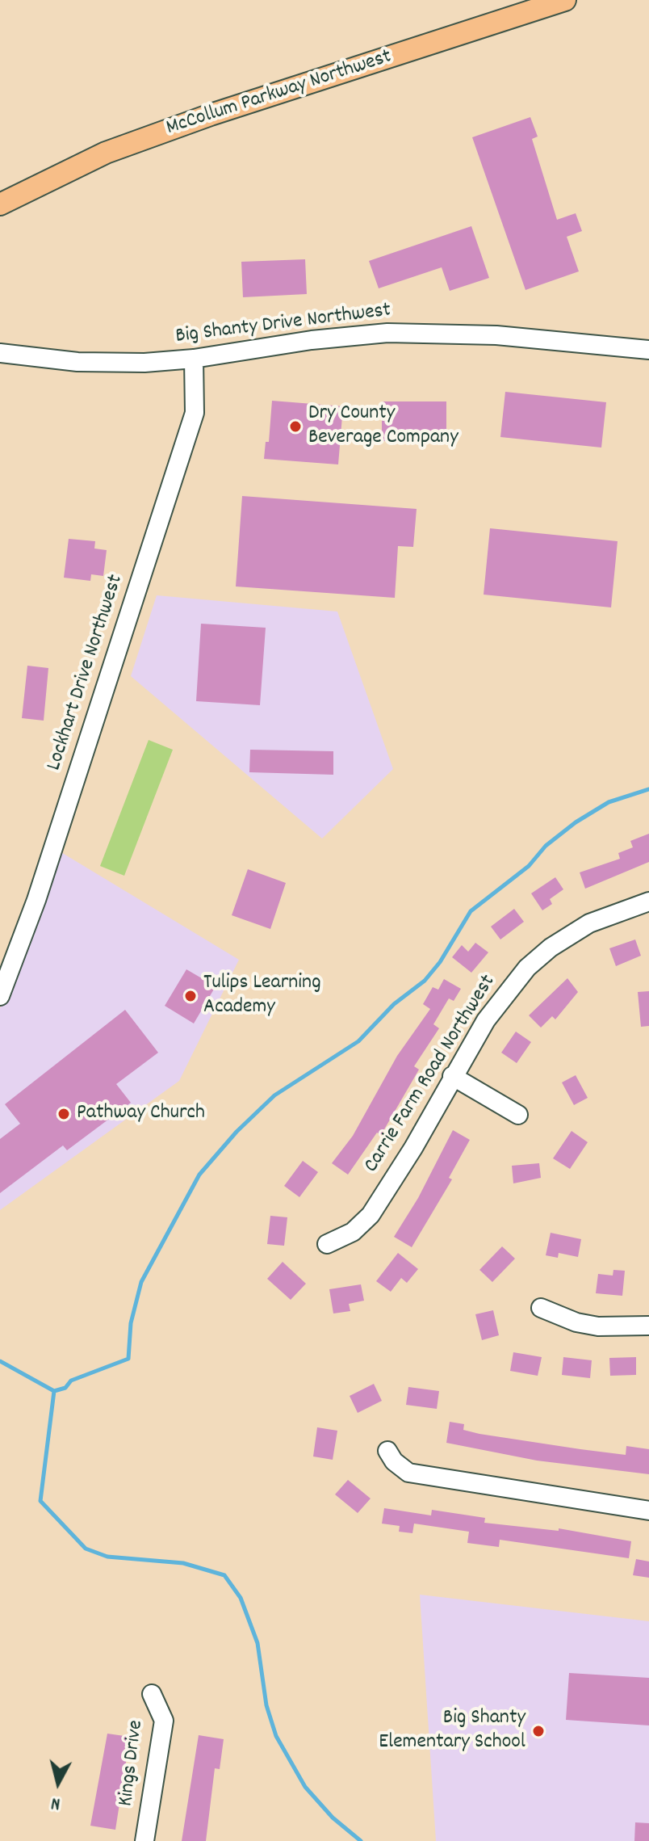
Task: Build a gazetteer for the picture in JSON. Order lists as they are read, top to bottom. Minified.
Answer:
{"streets":{"main road":["McCollum Parkway Northwest"],"street":["Big Shanty Drive Northwest","Lockhart Drive Northwest","Carrie Farm Road Northwest","Kings Drive"]},"crossings":[["Big Shanty Drive Northwest","Lockhart Drive Northwest"]],"places":["Dry County Beverage Company","Tulips Learning Academy","Pathway Church","Big Shanty Elementary School"],"north":"bottom"}
